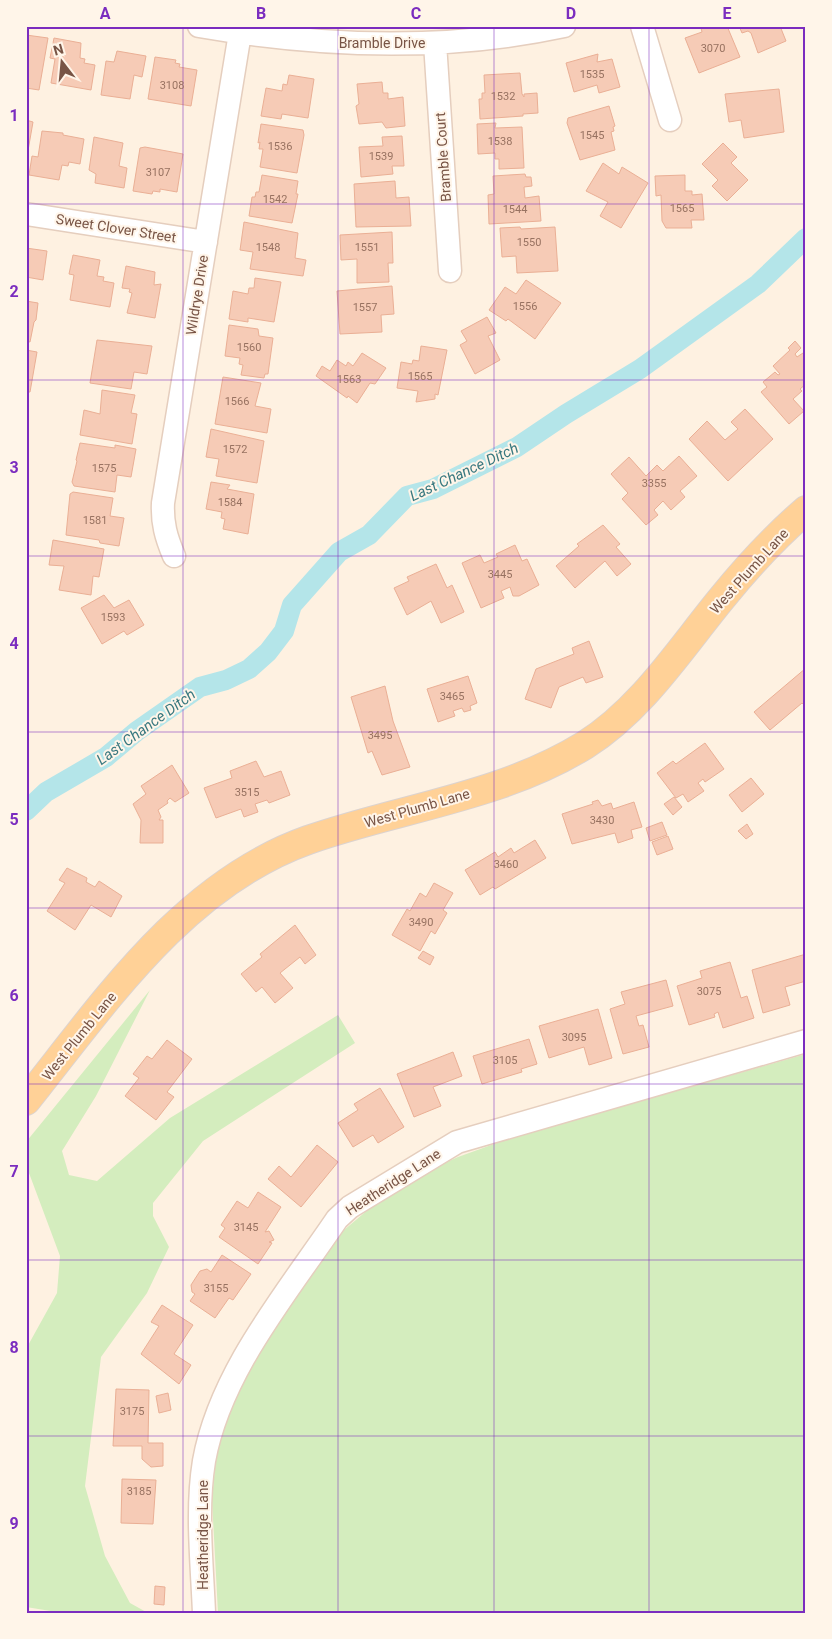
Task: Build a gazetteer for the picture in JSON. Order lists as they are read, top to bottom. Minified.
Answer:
{"streets":{"main road":["West Plumb Lane"],"street":["Bramble Drive","Bramble Court","Sweet Clover Street","Wildrye Drive","Heatheridge Lane"]},"crossings":[["Bramble Drive","Bramble Court"],["Bramble Drive","Wildrye Drive"],["Sweet Clover Street","Wildrye Drive"]],"water":["Last Chance Ditch"],"house_numbers":["3070","1535","3108","1532","1545","1538","1536","1539","3107","1542","1565","1544","1550","1548","1551","1556","1557","1560","1565","1563","1566","1572","1575","3355","1584","1581","3445","1593","3465","3495","3515","3430","3460","3490","3075","3095","3105","3145","3155","3175","3185"],"north":"top","grid":{"columns":["A","B","C","D","E"],"rows":["1","2","3","4","5","6","7","8","9"]}}
